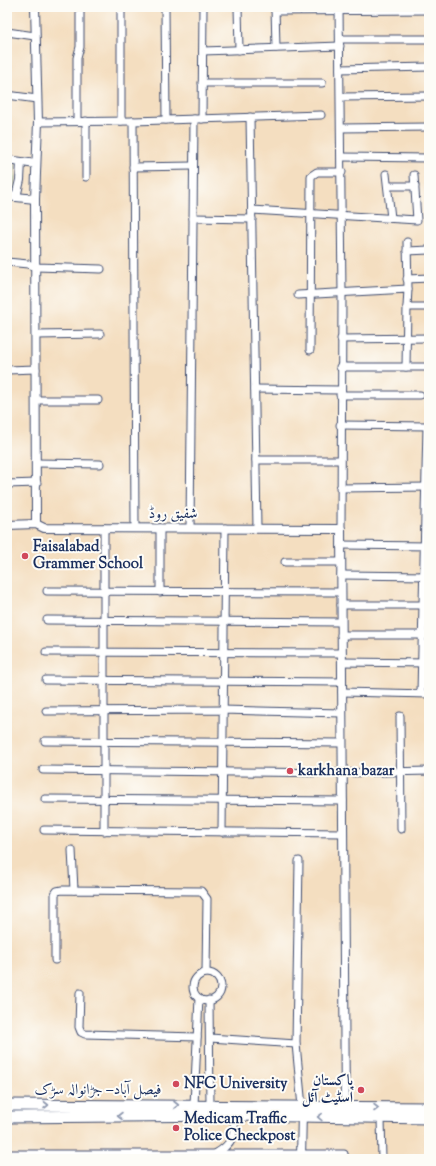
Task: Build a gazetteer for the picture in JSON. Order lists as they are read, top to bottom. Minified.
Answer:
{"streets":{"main road":["فیصل آباد– جڑانوالہ سڑک"],"street":["شفیق روڈ"]},"places":["Faisalabad Grammer School","karkhana bazar","NFC University","پاکستان اسٹیٹ آئل","Medicam Traffic Police Checkpost"]}
